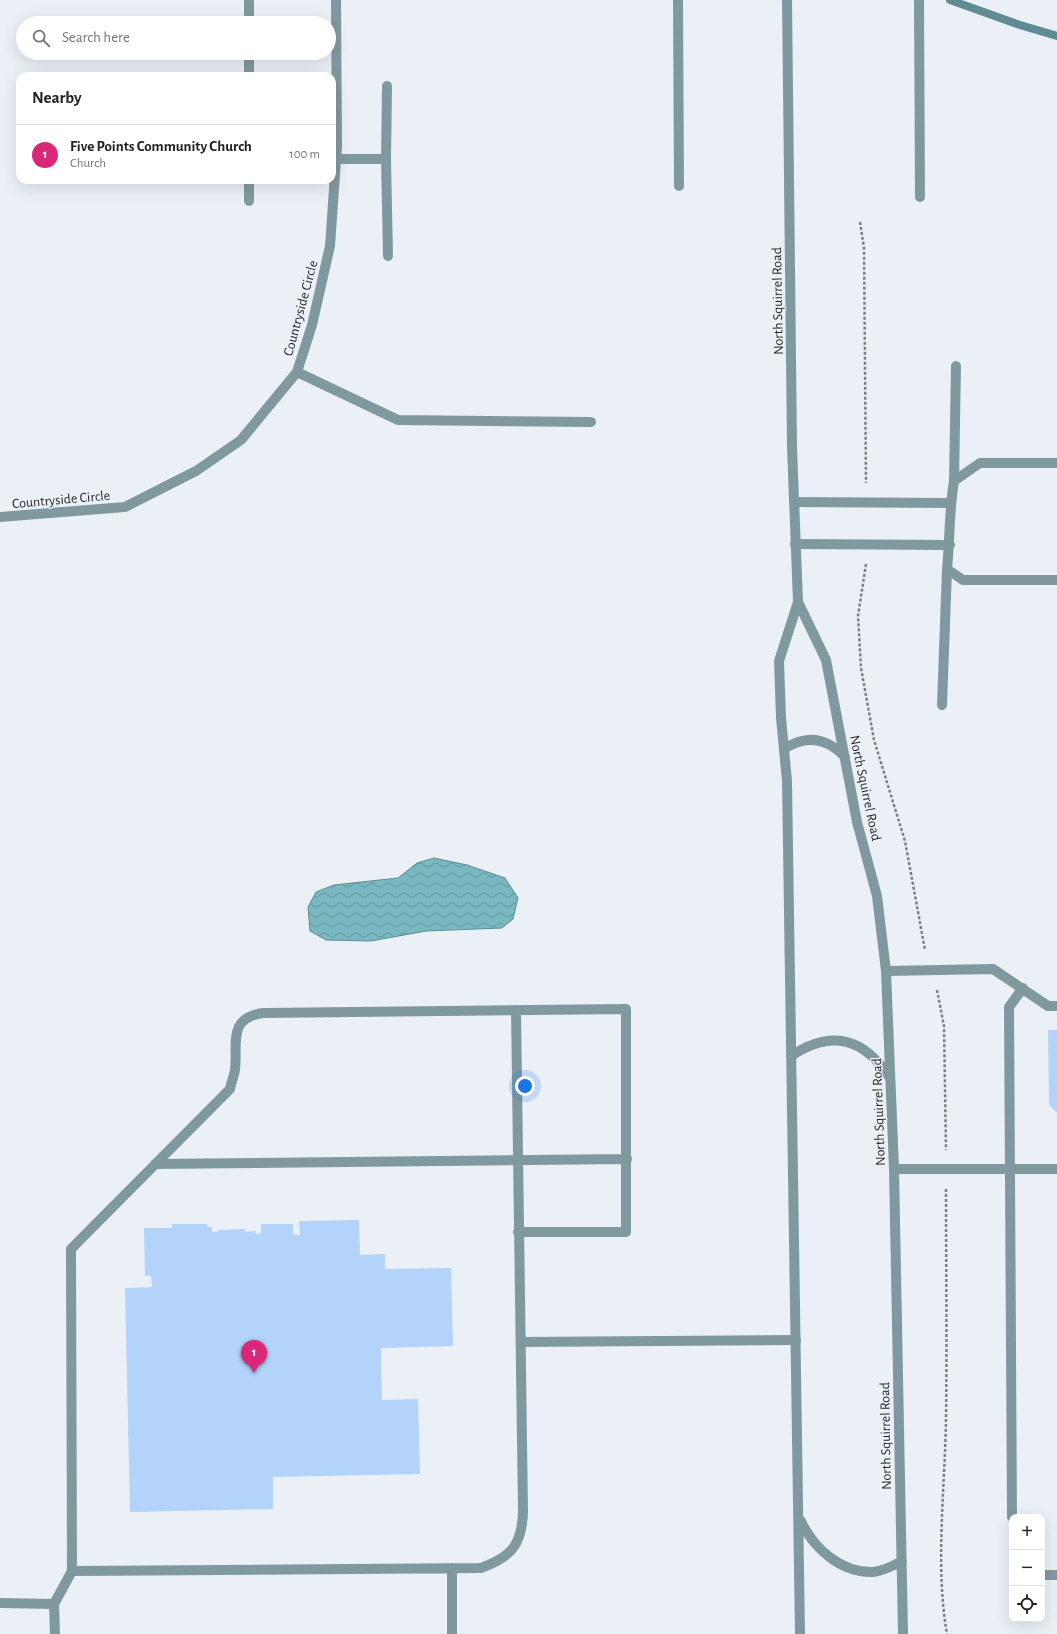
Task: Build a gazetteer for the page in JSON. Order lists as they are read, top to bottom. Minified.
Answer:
{"streets":{"street":["North Squirrel Road","Countryside Circle"]},"page":{"search":"Search here","heading":"Nearby","list":[{"mark":"1","name":"Five Points Community Church","note":"Church","value":"100 m"}],"pins":"1","map_buttons":["+","−"]}}
